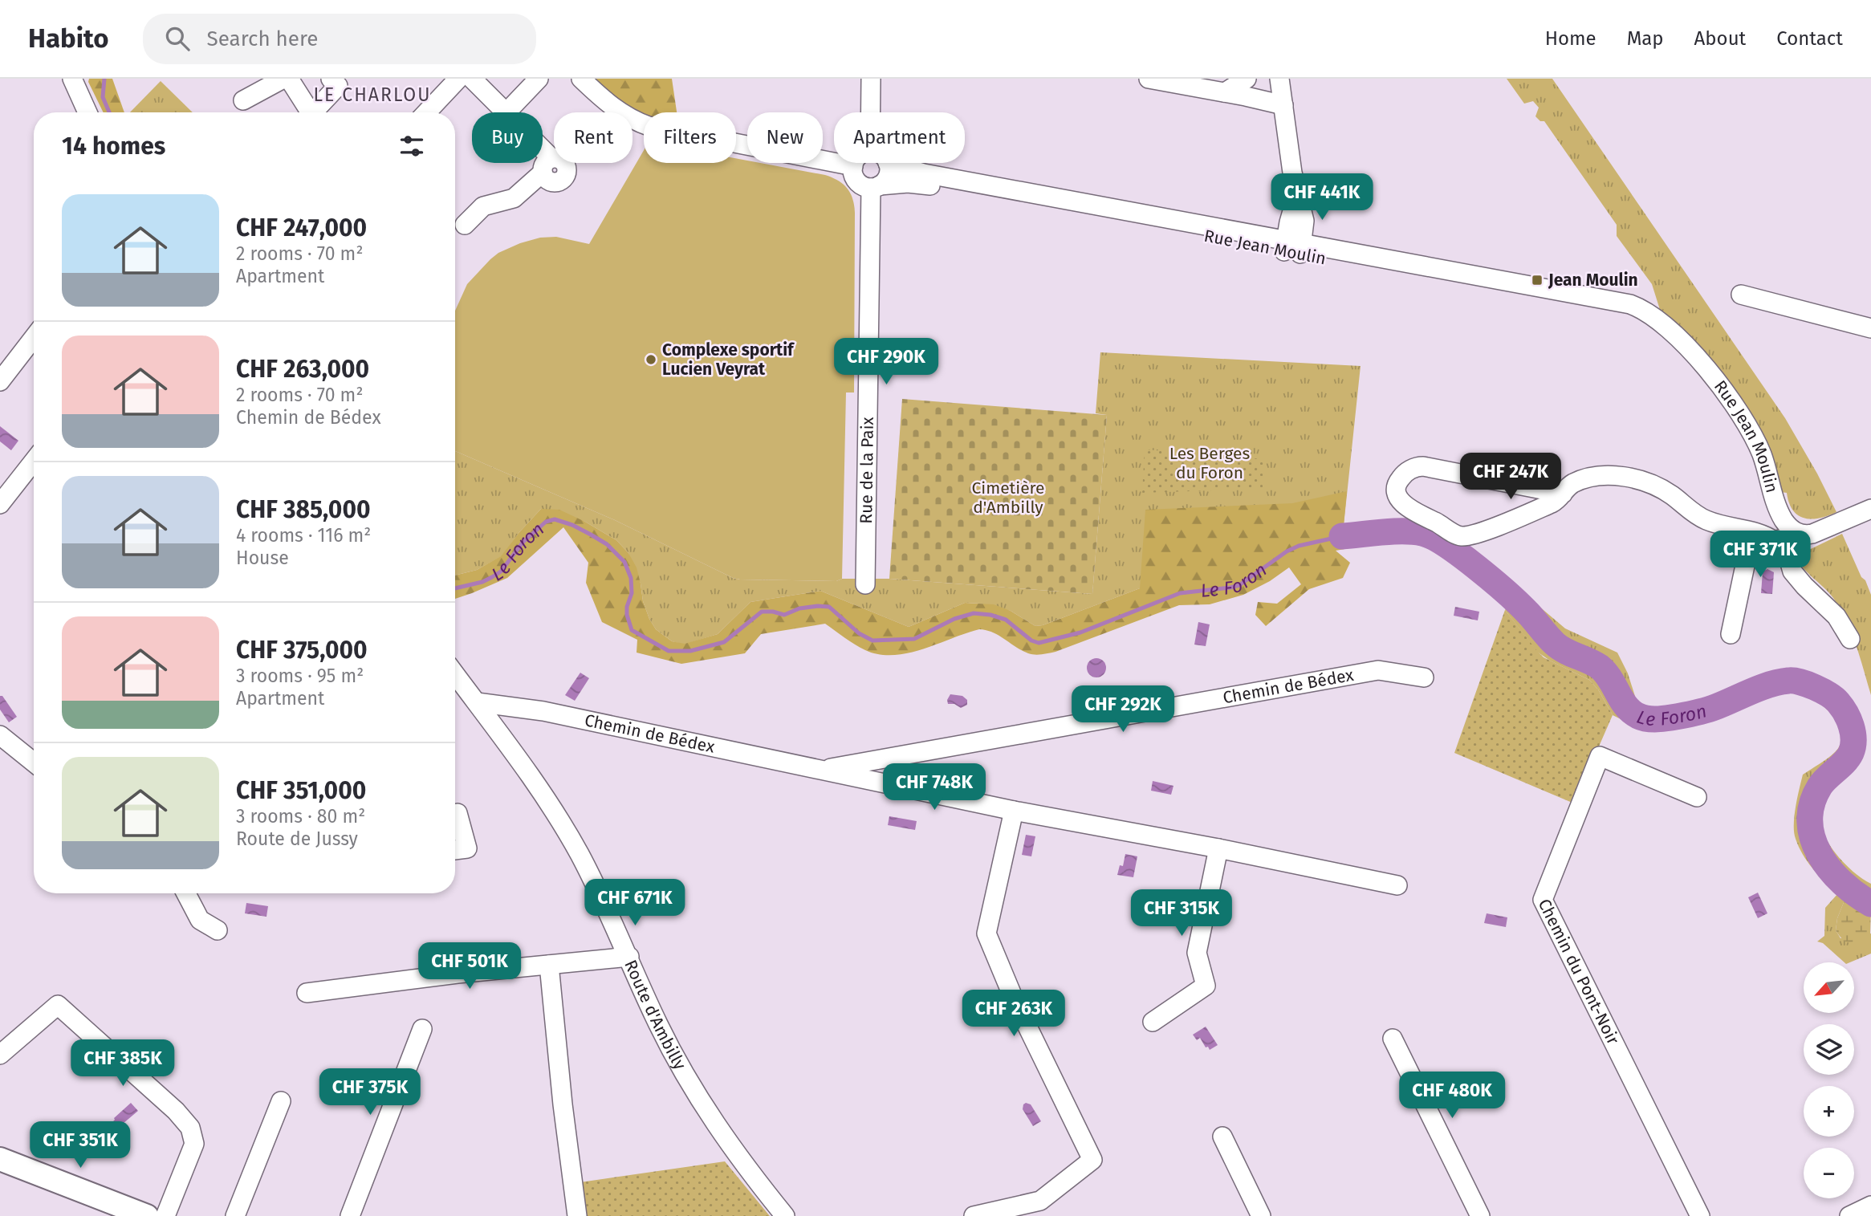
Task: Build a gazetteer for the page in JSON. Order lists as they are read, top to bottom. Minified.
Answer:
{"streets":{"street":["Rue Jean Moulin","Rue de la Paix","Chemin de Bédex","Chemin du Pont-Noir","Route d'Ambilly"]},"crossings":[["Rue Jean Moulin","Rue de la Paix"],["Chemin de Bédex","Route d'Ambilly"]],"districts":["LE CHARLOU"],"water":["Le Foron"],"parks":["Les Berges du Foron","Cimetière d'Ambilly"],"places":{"transit":["Jean Moulin"],"other":["Complexe sportif Lucien Veyrat"]},"north":"bottom left","page":{"header":"Habito","search":"Search here","nav":["Home","Map","About","Contact"],"chip":["Buy","Rent","Filters","New","Apartment"],"heading":"14 homes","price":["CHF 441K","CHF 290K","CHF 247K","CHF 371K","CHF 292K","CHF 748K","CHF 671K","CHF 315K","CHF 501K","CHF 263K","CHF 385K","CHF 375K","CHF 480K","CHF 351K"],"list":[{"name":"CHF 247,000","note":"2 rooms · 70 m² · Apartment"},{"name":"CHF 263,000","note":"2 rooms · 70 m² · Chemin de Bédex"},{"name":"CHF 385,000","note":"4 rooms · 116 m² · House"},{"name":"CHF 375,000","note":"3 rooms · 95 m² · Apartment"},{"name":"CHF 351,000","note":"3 rooms · 80 m² · Route de Jussy"}],"map_buttons":["+","−"]}}
